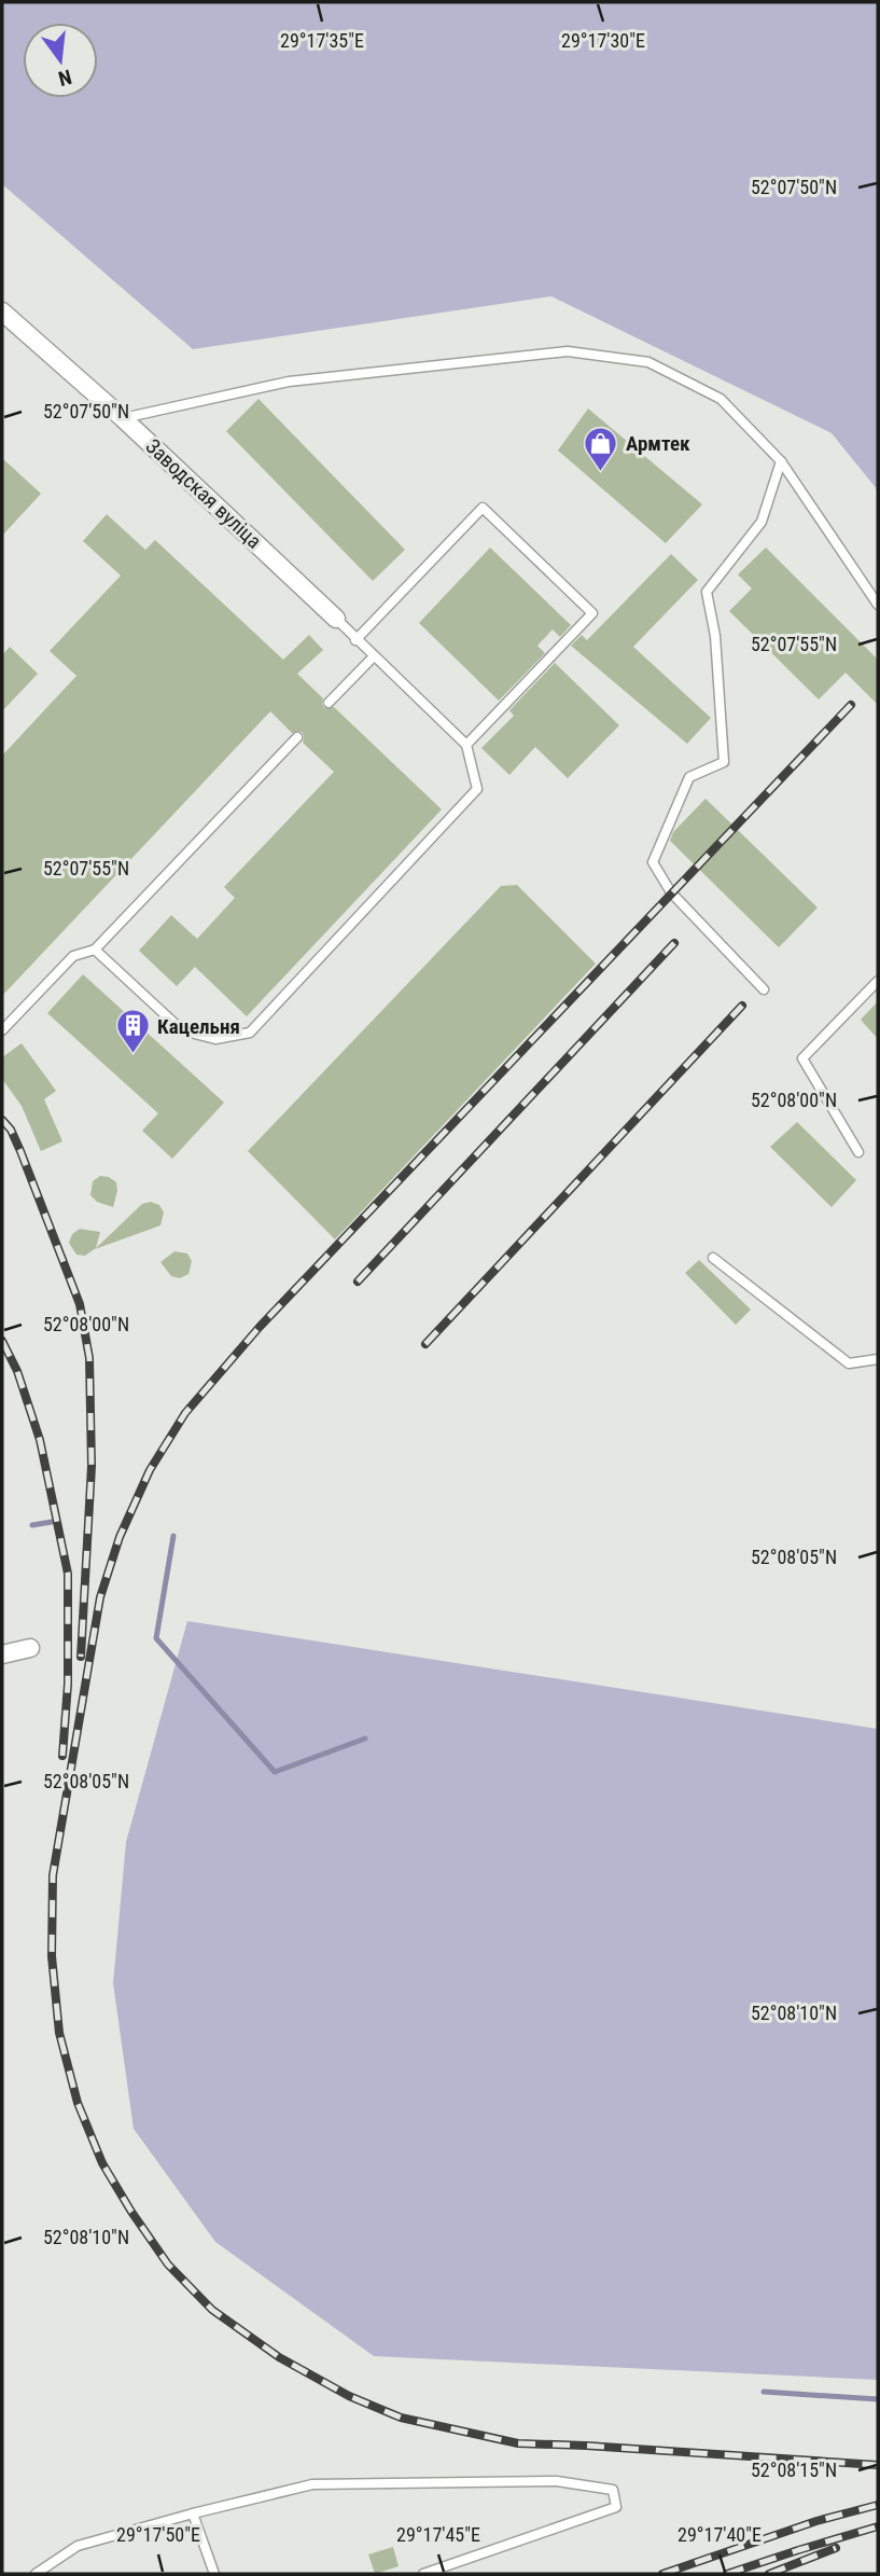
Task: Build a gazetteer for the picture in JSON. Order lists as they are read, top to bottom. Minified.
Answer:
{"streets":{"street":["Заводская вуліца"]},"places":{"shop":["Армтек"],"building":["Кацельня"]},"north":"bottom","coordinates":["29°17'35\"E","29°17'30\"E","52°07'50\"N","52°07'55\"N","52°08'00\"N","52°08'05\"N","52°08'10\"N","52°08'15\"N","29°17'50\"E","29°17'45\"E","29°17'40\"E"]}
